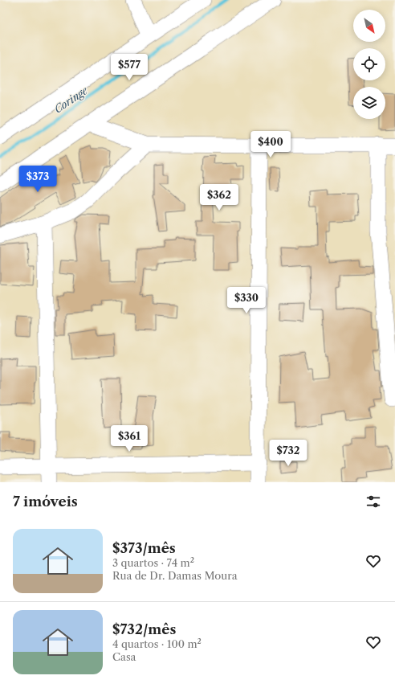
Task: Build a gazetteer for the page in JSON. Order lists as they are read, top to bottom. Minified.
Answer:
{"water":["Coringe"],"north":"bottom right","page":{"price":["$577","$400","$373","$362","$330","$361","$732"],"heading":"7 imóveis","list":[{"name":"$373/mês","note":"3 quartos · 74 m² · Rua de Dr. Damas Moura"},{"name":"$732/mês","note":"4 quartos · 100 m² · Casa"}]}}
